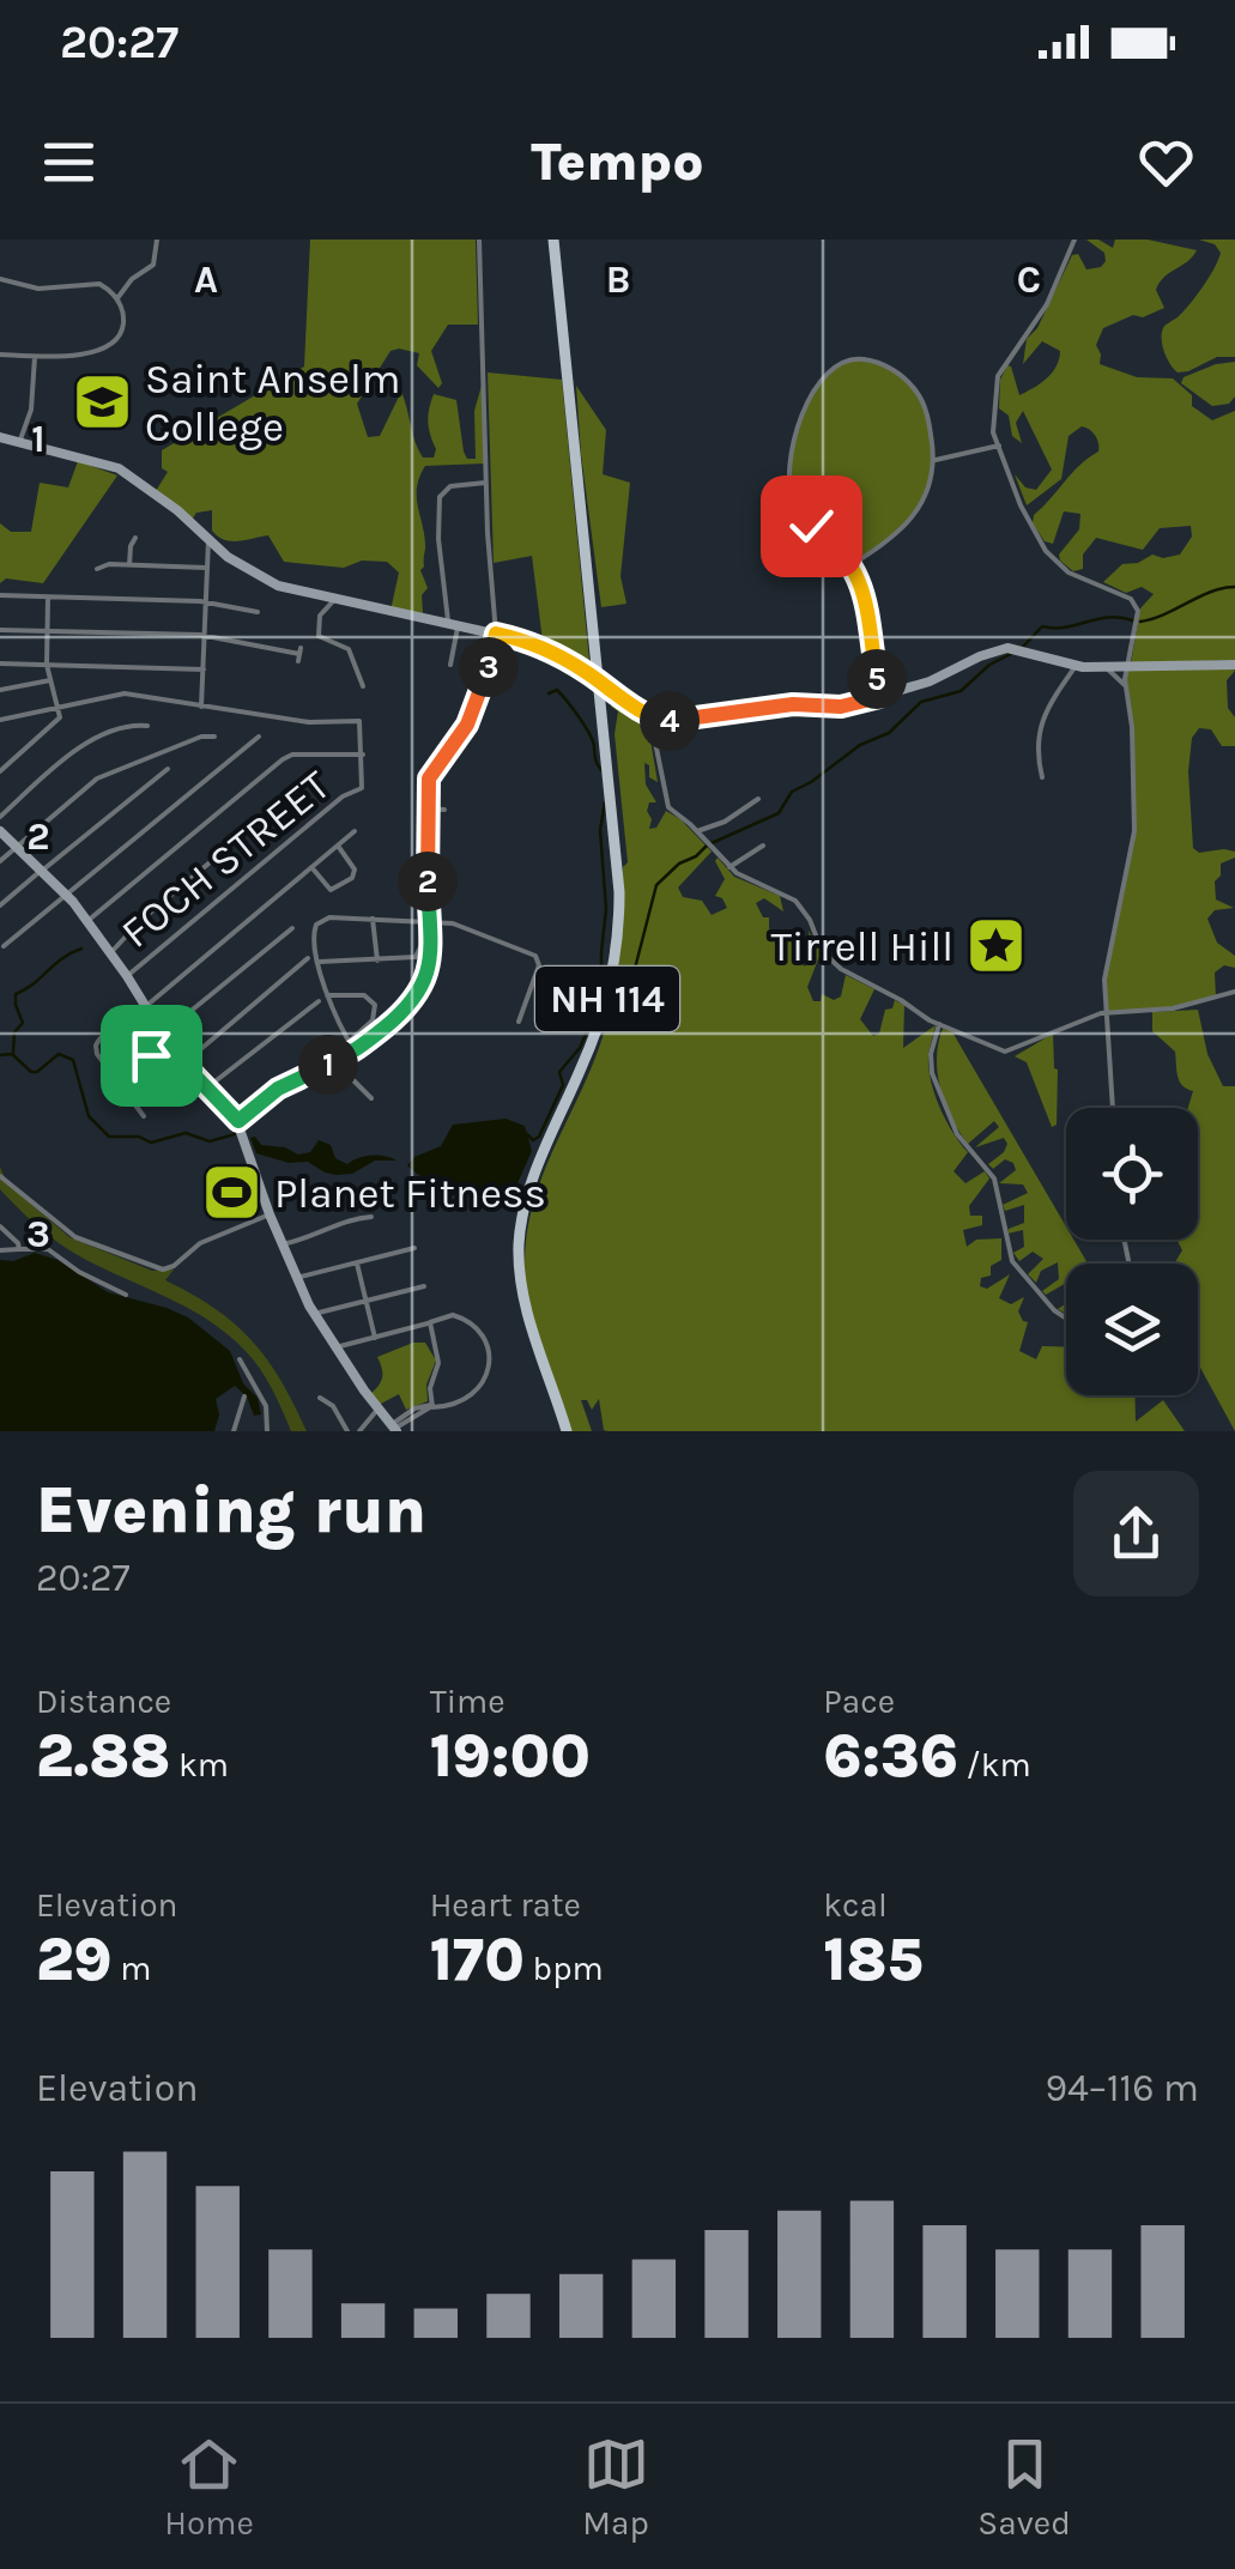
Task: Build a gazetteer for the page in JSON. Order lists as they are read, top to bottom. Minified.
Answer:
{"streets":{"main road":["NH 114"],"street":["FOCH STREET"]},"places":{"school or university":["Saint Anselm College"],"place":["Tirrell Hill"],"sports":["Planet Fitness"]},"page":{"status":"20:27","header":"Tempo","pins":["3","5","4","2","1"],"heading":["Evening run","20:27"],"stats":[["Distance","2.88 km"],["Time","19:00"],["Pace","6:36 /km"],["Elevation","29 m"],["Heart rate","170 bpm"],["kcal","185"]],"chart":["Elevation","94–116 m"],"tabs":["Home","Map","Saved"]},"grid":{"columns":["A","B","C"],"rows":["1","2","3"]}}
